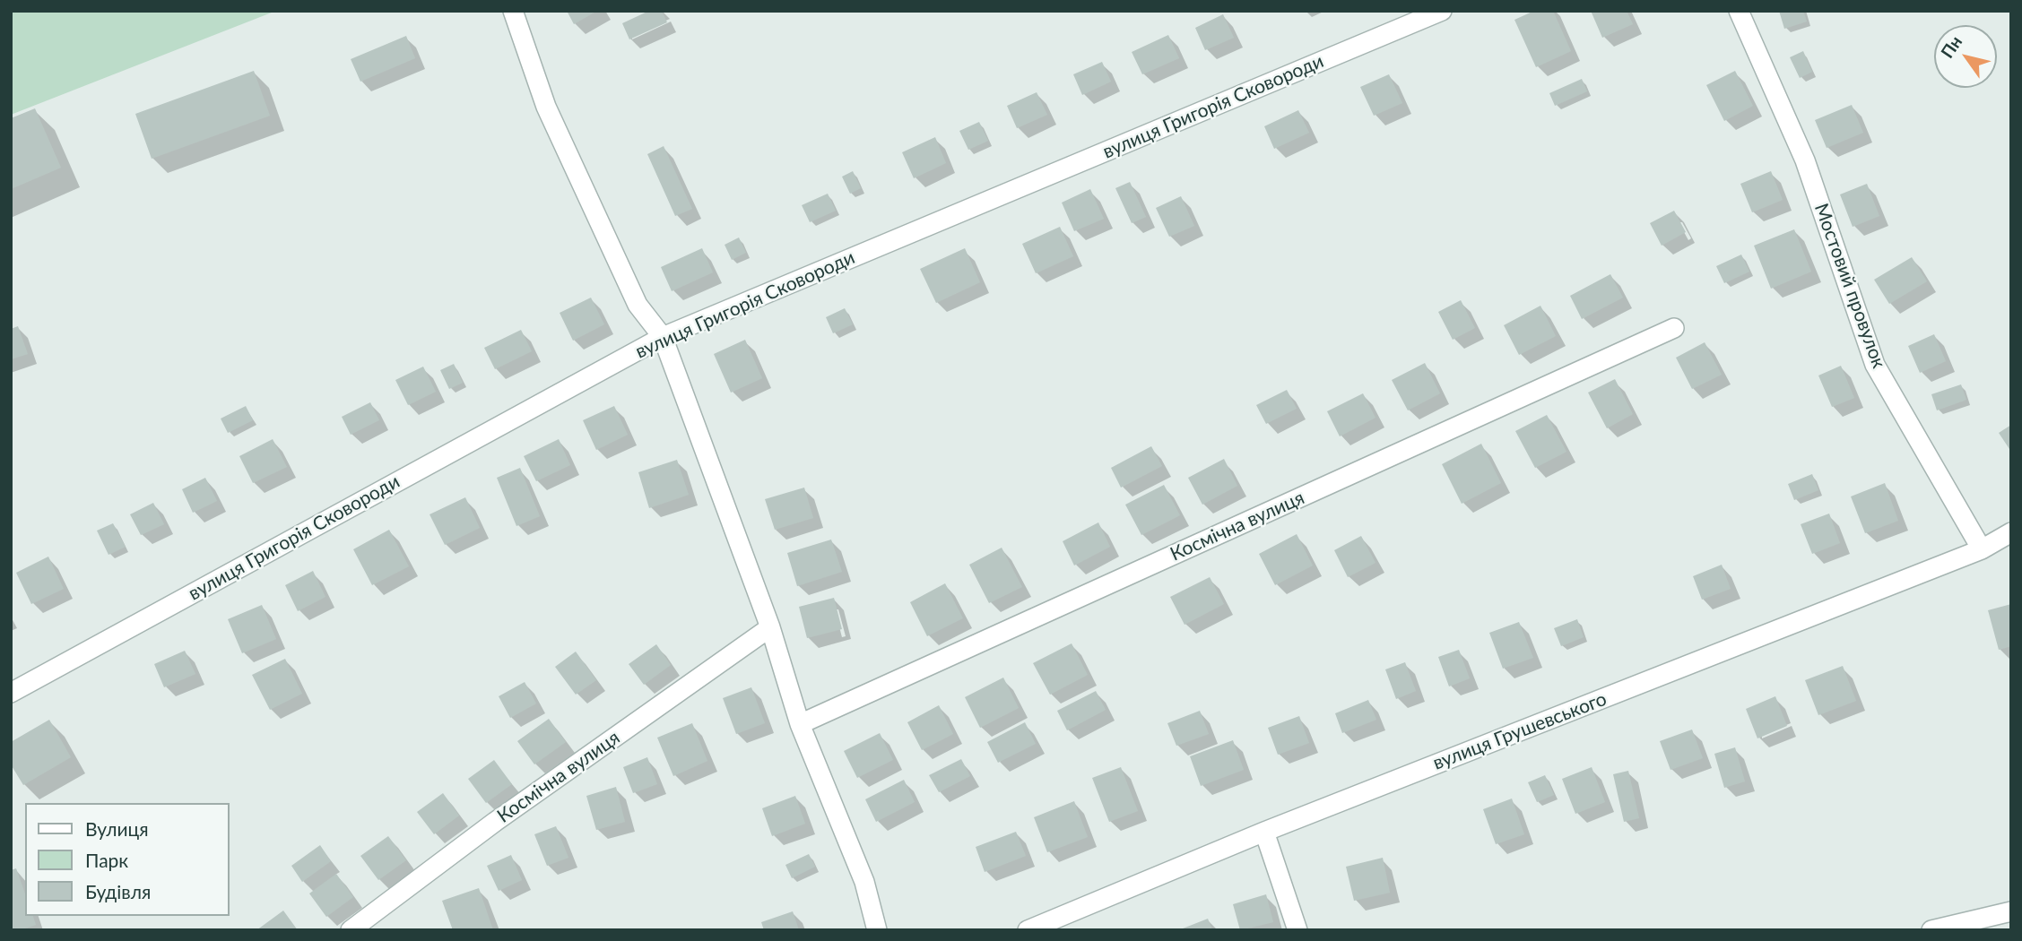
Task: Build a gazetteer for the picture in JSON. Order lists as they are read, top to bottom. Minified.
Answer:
{"streets":{"street":["вулиця Григорія Сковороди","Мостовий провулок","Космічна вулиця","вулиця Грушевського"]},"crossings":[["Мостовий провулок","вулиця Грушевського"]],"legend":["Вулиця","Парк","Будівля"],"north":"top left"}
